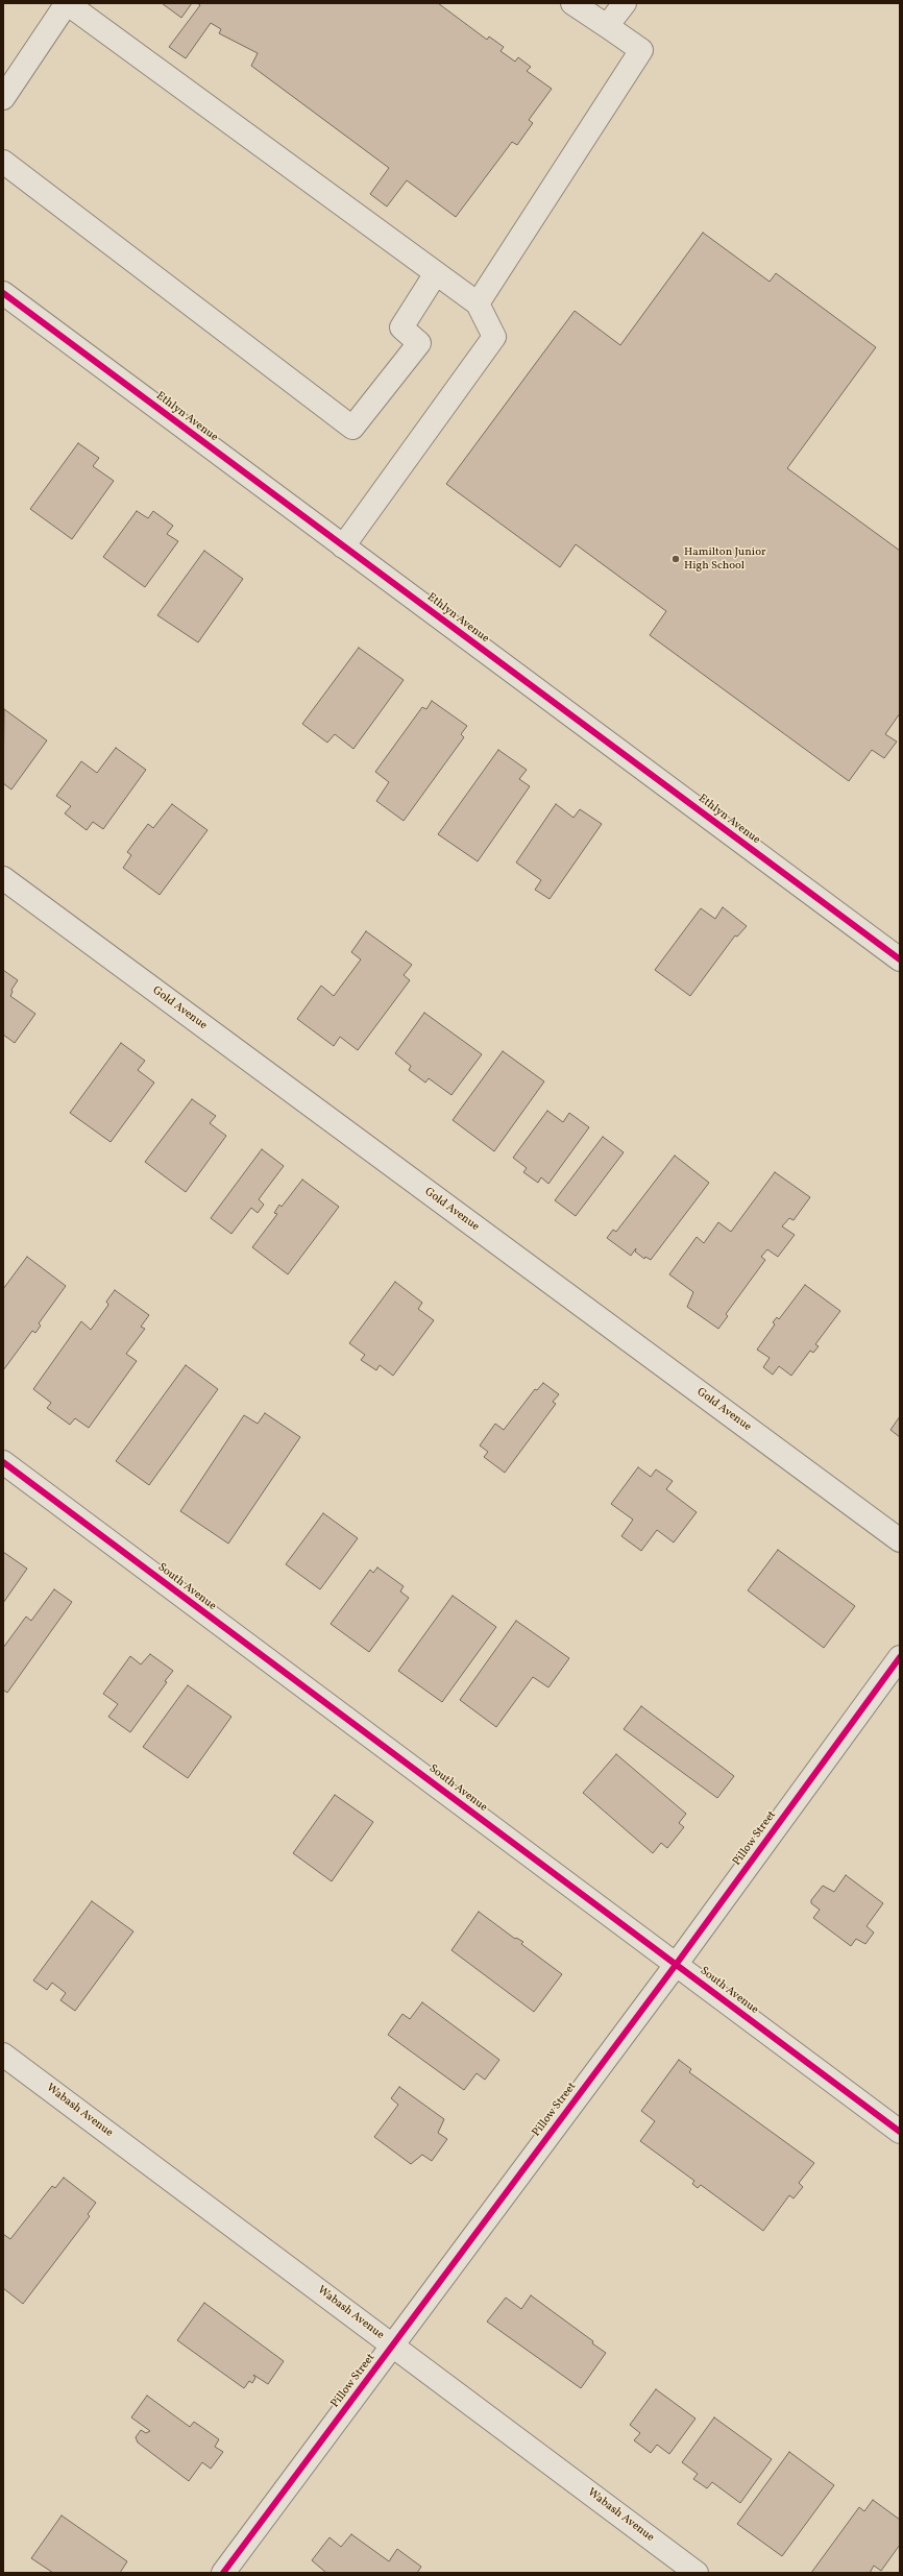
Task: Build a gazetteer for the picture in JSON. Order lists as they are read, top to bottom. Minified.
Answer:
{"streets":{"street":["Ethlyn Avenue","Gold Avenue","South Avenue","Pillow Street","Wabash Avenue"]},"crossings":[["South Avenue","Pillow Street"],["Pillow Street","Wabash Avenue"]],"places":["Hamilton Junior High School"]}
